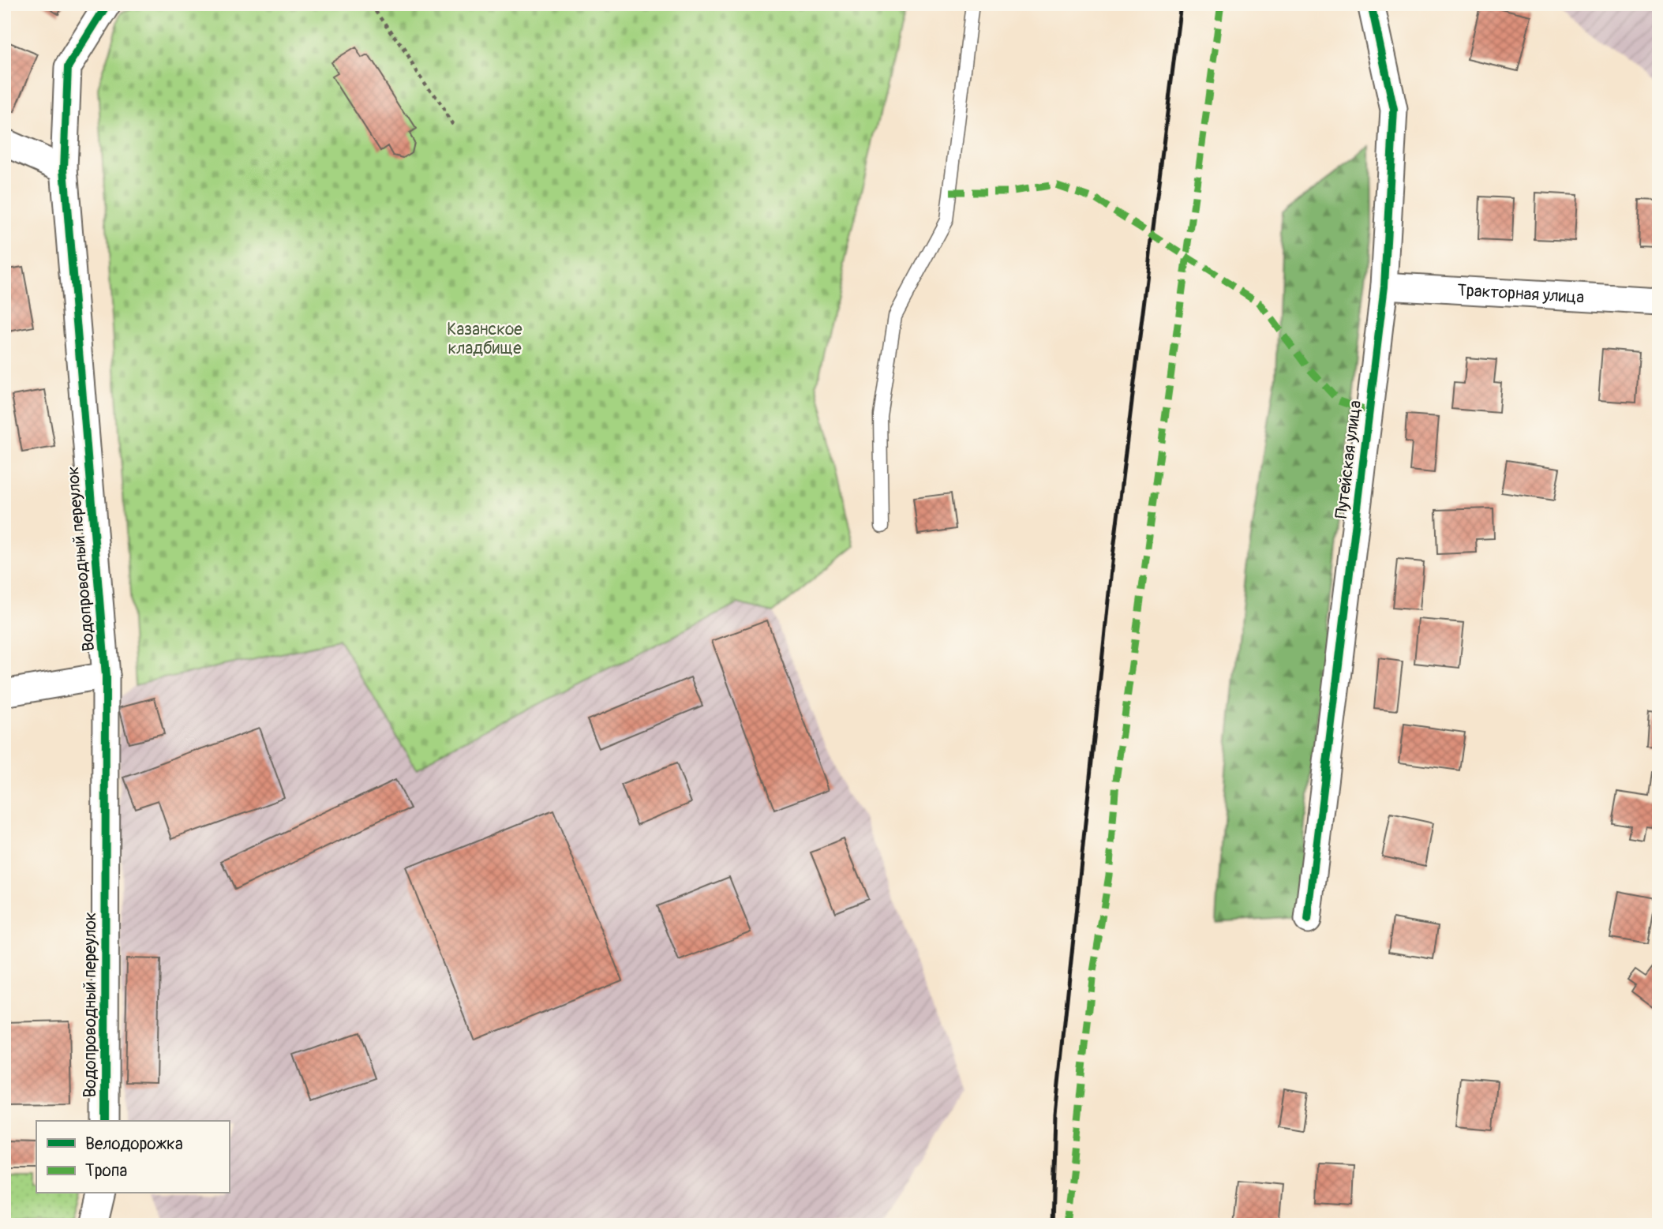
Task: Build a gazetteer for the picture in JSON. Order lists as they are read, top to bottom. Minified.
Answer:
{"streets":{"street":["Тракторная улица","Путейская улица","Водопроводный переулок"]},"crossings":[["Тракторная улица","Путейская улица"]],"parks":["Казанское кладбище"],"legend":["Велодорожка","Тропа"]}
